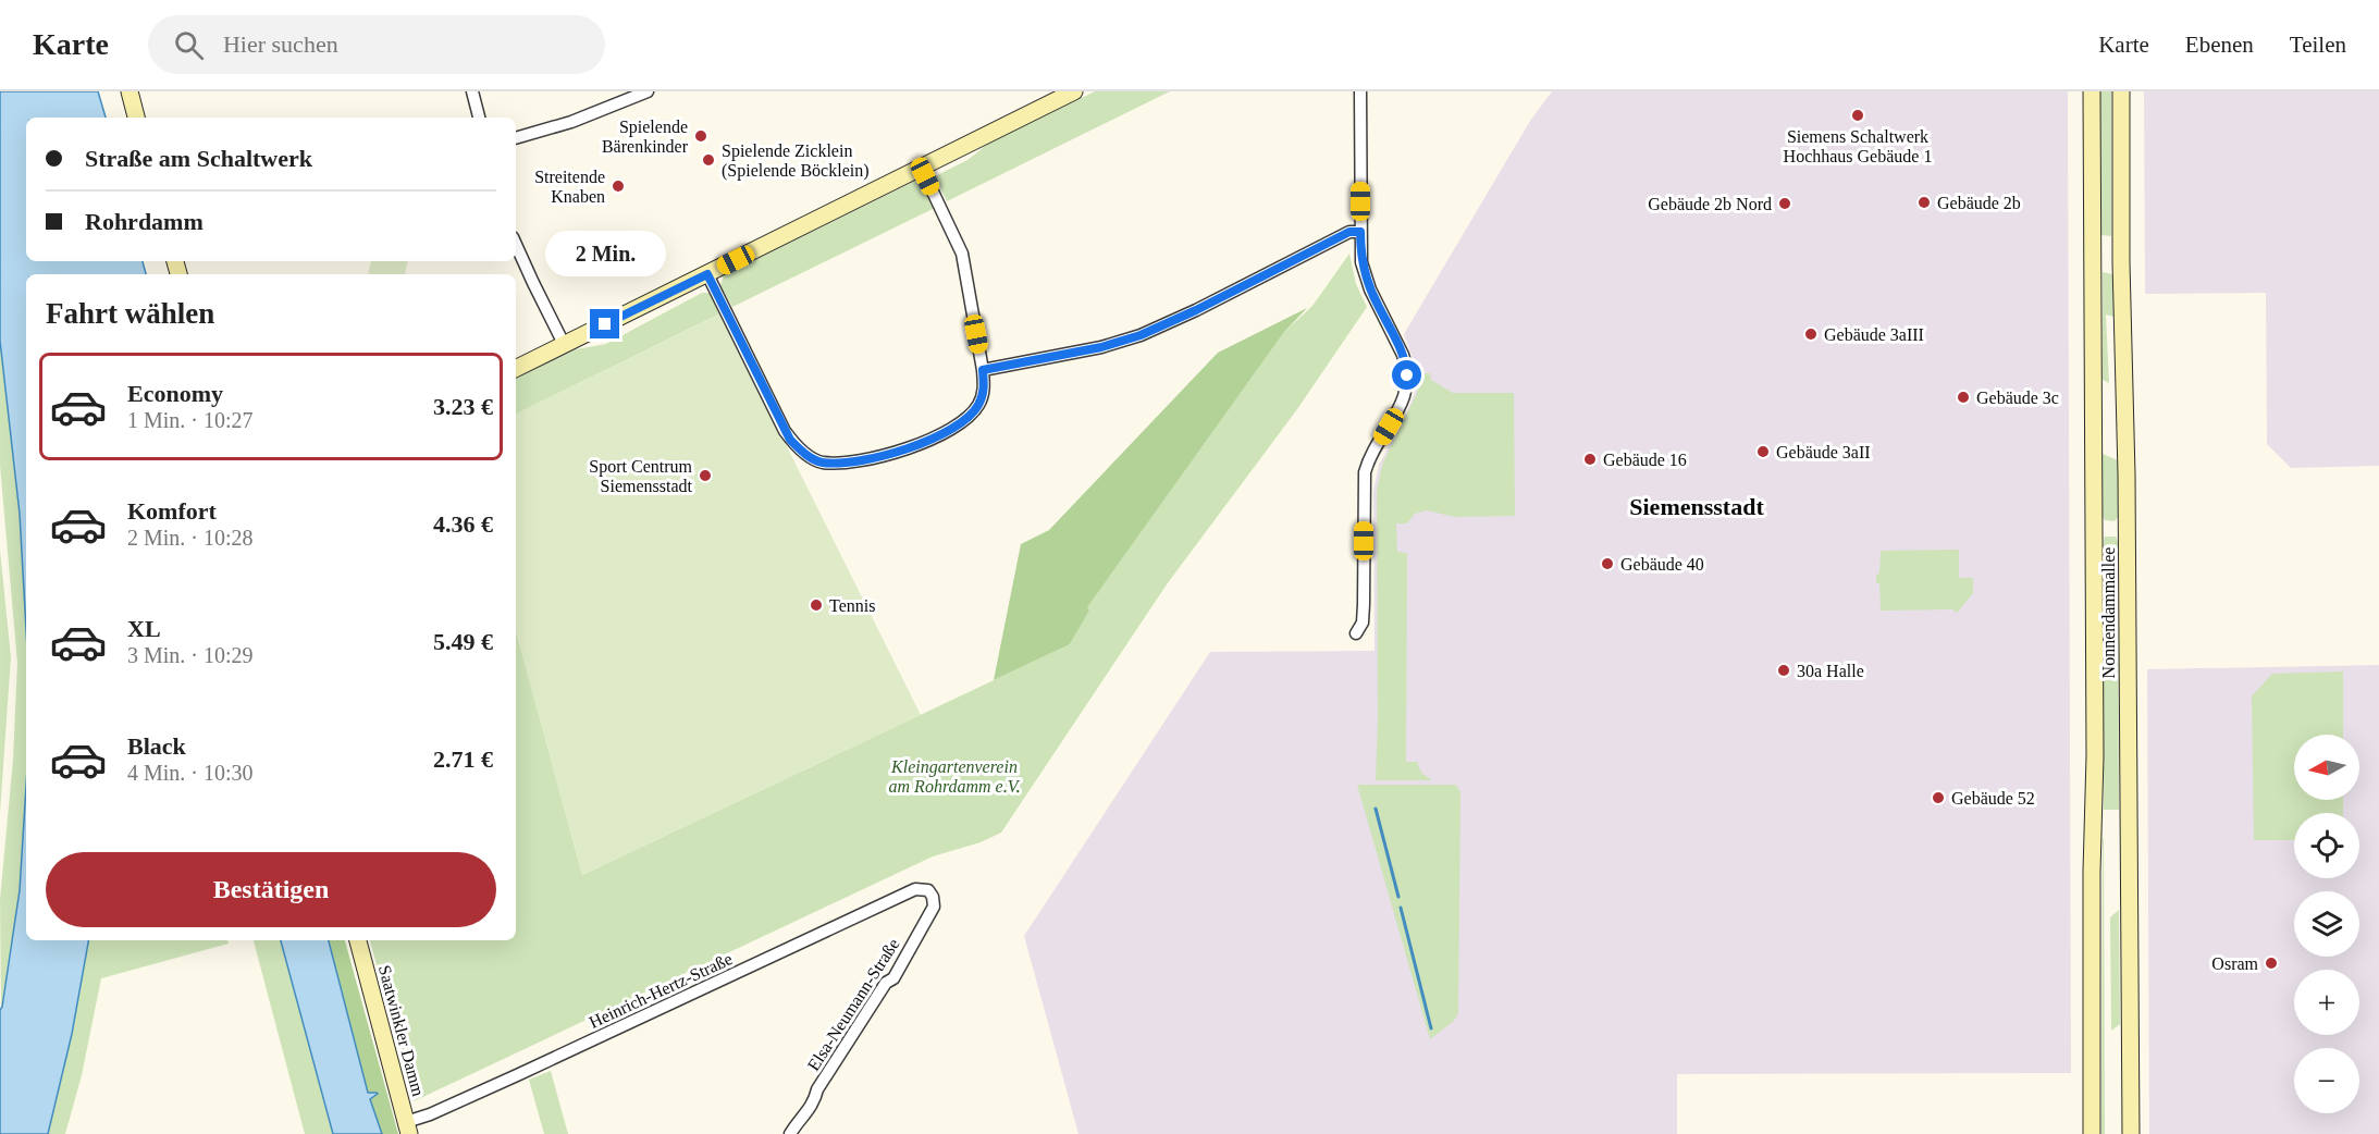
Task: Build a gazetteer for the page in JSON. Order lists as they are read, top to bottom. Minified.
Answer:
{"streets":{"main road":["Nonnendammallee","Saatwinkler Damm"],"street":["Heinrich-Hertz-Straße","Elsa-Neumann-Straße"]},"crossings":[["Heinrich-Hertz-Straße","Elsa-Neumann-Straße"],["Heinrich-Hertz-Straße","Saatwinkler Damm"]],"districts":["Siemensstadt"],"parks":["Kleingartenverein am Rohrdamm e.V."],"places":["Siemens Schaltwerk Hochhaus Gebäude 1","Spielende Bärenkinder","Spielende Zicklein (Spielende Böcklein)","Streitende Knaben","Gebäude 2b","Gebäude 2b Nord","Gebäude 3aIII","Gebäude 3c","Gebäude 3aII","Gebäude 16","Sport Centrum Siemensstadt","Gebäude 40","Tennis","30a Halle","Gebäude 52","Osram"],"north":"left","page":{"header":"Karte","search":"Hier suchen","nav":["Karte","Ebenen","Teilen"],"banner":["Straße am Schaltwerk","Rohrdamm"],"bubble":"2 Min.","heading":"Fahrt wählen","list":[{"name":"Economy","note":"1 Min. · 10:27","value":"3.23 €"},{"name":"Komfort","note":"2 Min. · 10:28","value":"4.36 €"},{"name":"XL","note":"3 Min. · 10:29","value":"5.49 €"},{"name":"Black","note":"4 Min. · 10:30","value":"2.71 €"}],"map_buttons":["+","−"],"buttons":"Bestätigen"}}
